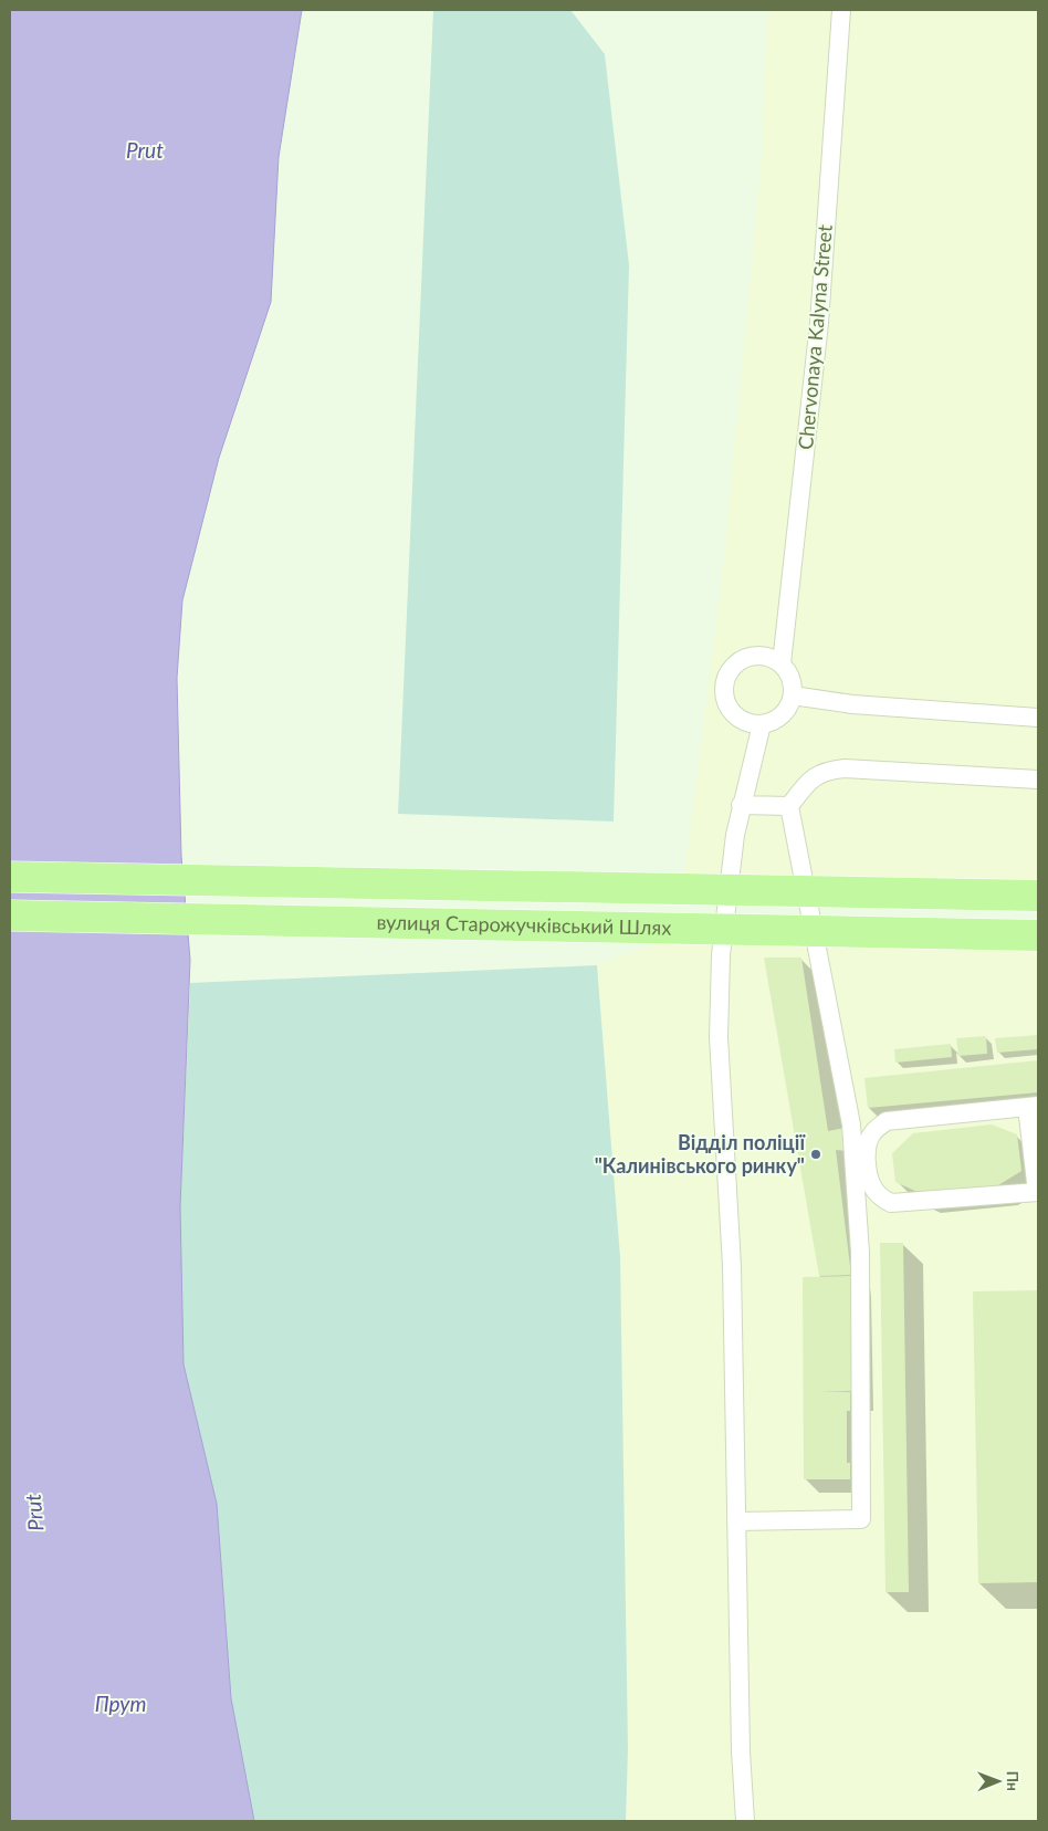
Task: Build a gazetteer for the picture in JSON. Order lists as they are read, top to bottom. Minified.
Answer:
{"streets":{"main road":["вулиця Старожучківський Шлях"],"lane":["Chervonaya Kalyna Street"]},"water":["Prut","Прут"],"places":["Відділ поліції \"Калинівського ринку\""],"north":"right"}
